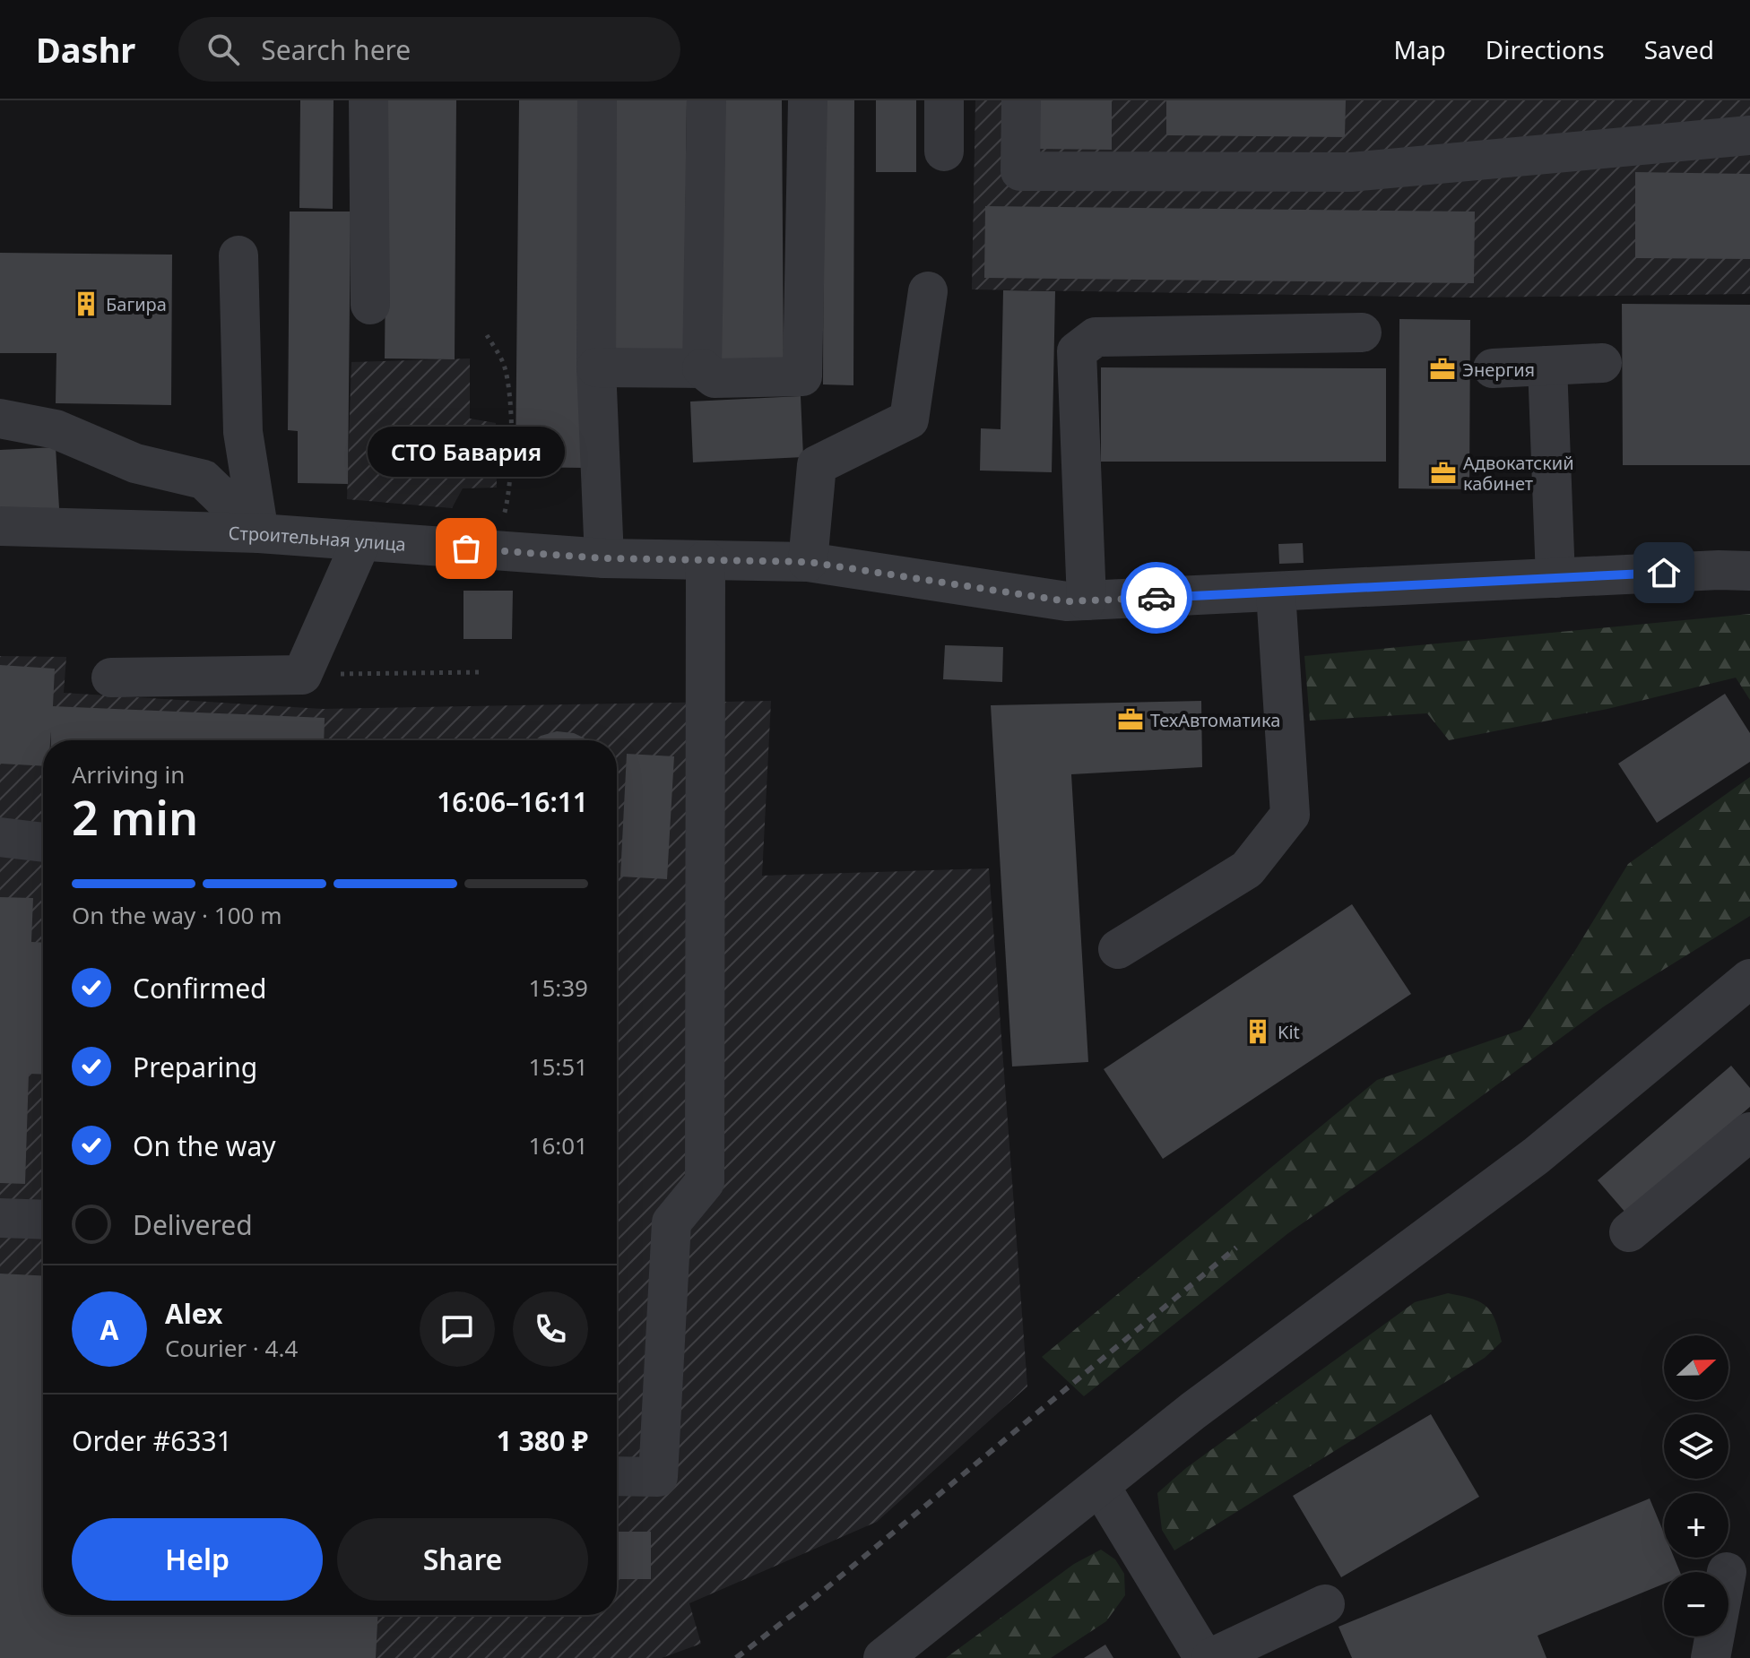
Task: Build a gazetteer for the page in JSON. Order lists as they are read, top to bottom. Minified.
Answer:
{"streets":{"street":["Строительная улица"]},"places":{"building":["Багира","Kit"],"office":["Энергия","Адвокатский кабинет","ТехАвтоматика"],"other":["СТО Бавария"]},"north":"right","page":{"header":"Dashr","search":"Search here","nav":["Map","Directions","Saved"],"bubble":"СТО Бавария","heading":["2 min","Arriving in","16:06–16:11"],"panel":["Alex","Courier · 4.4","Order #6331","1 380 ₽"],"bar":"On the way · 100 m","list":[["Confirmed","15:39"],["Preparing","15:51"],["On the way","16:01"],"Delivered"],"round":"A","map_buttons":["+","−"],"buttons":["Help","Share"]}}
